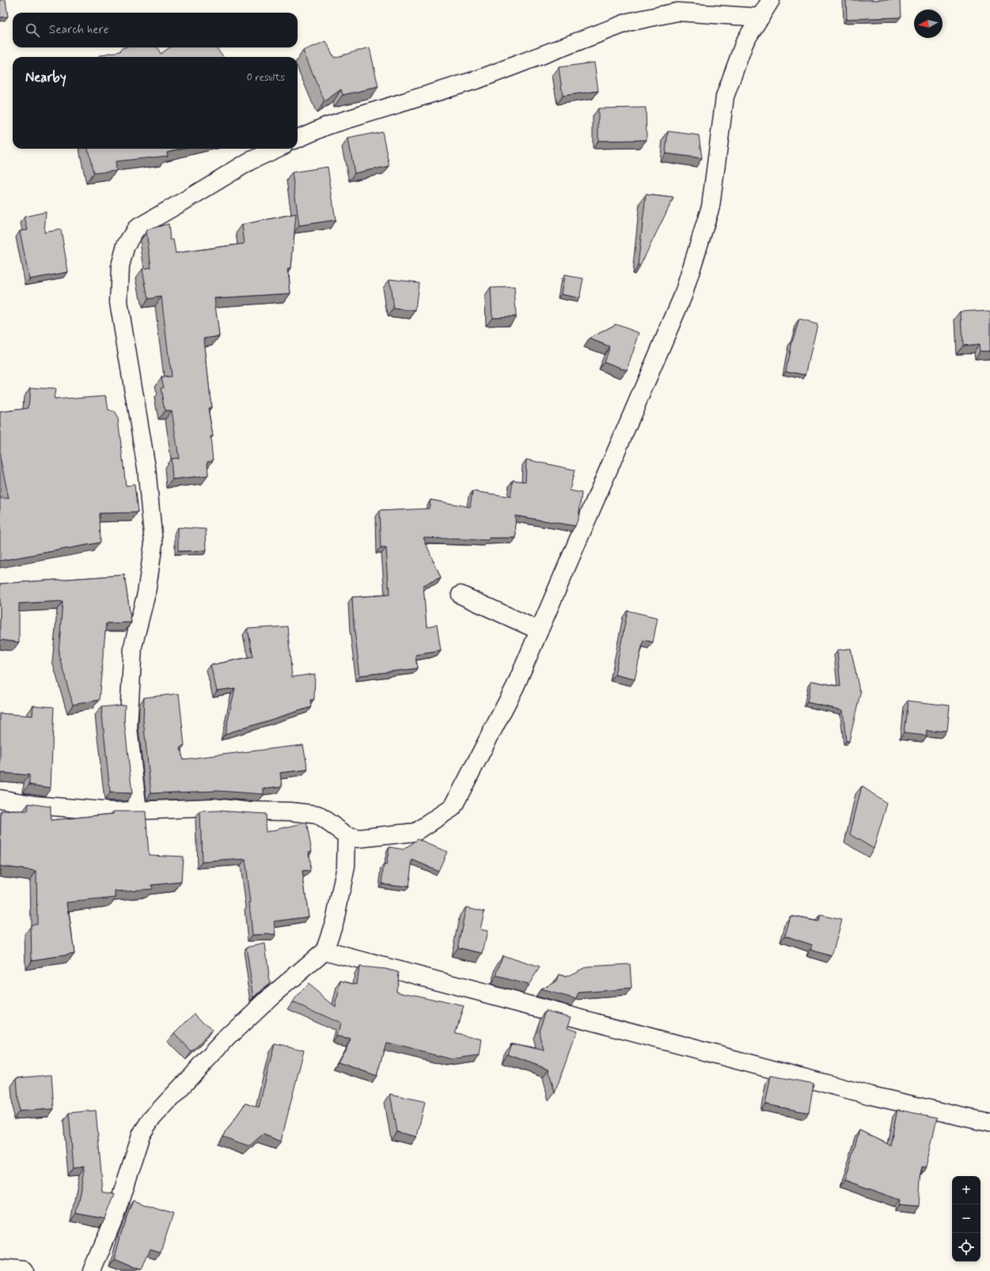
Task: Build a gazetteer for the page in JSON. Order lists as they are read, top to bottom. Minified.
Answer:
{"north":"left","page":{"search":"Search here","heading":["Nearby","0 results"],"map_buttons":["+","−"]}}
